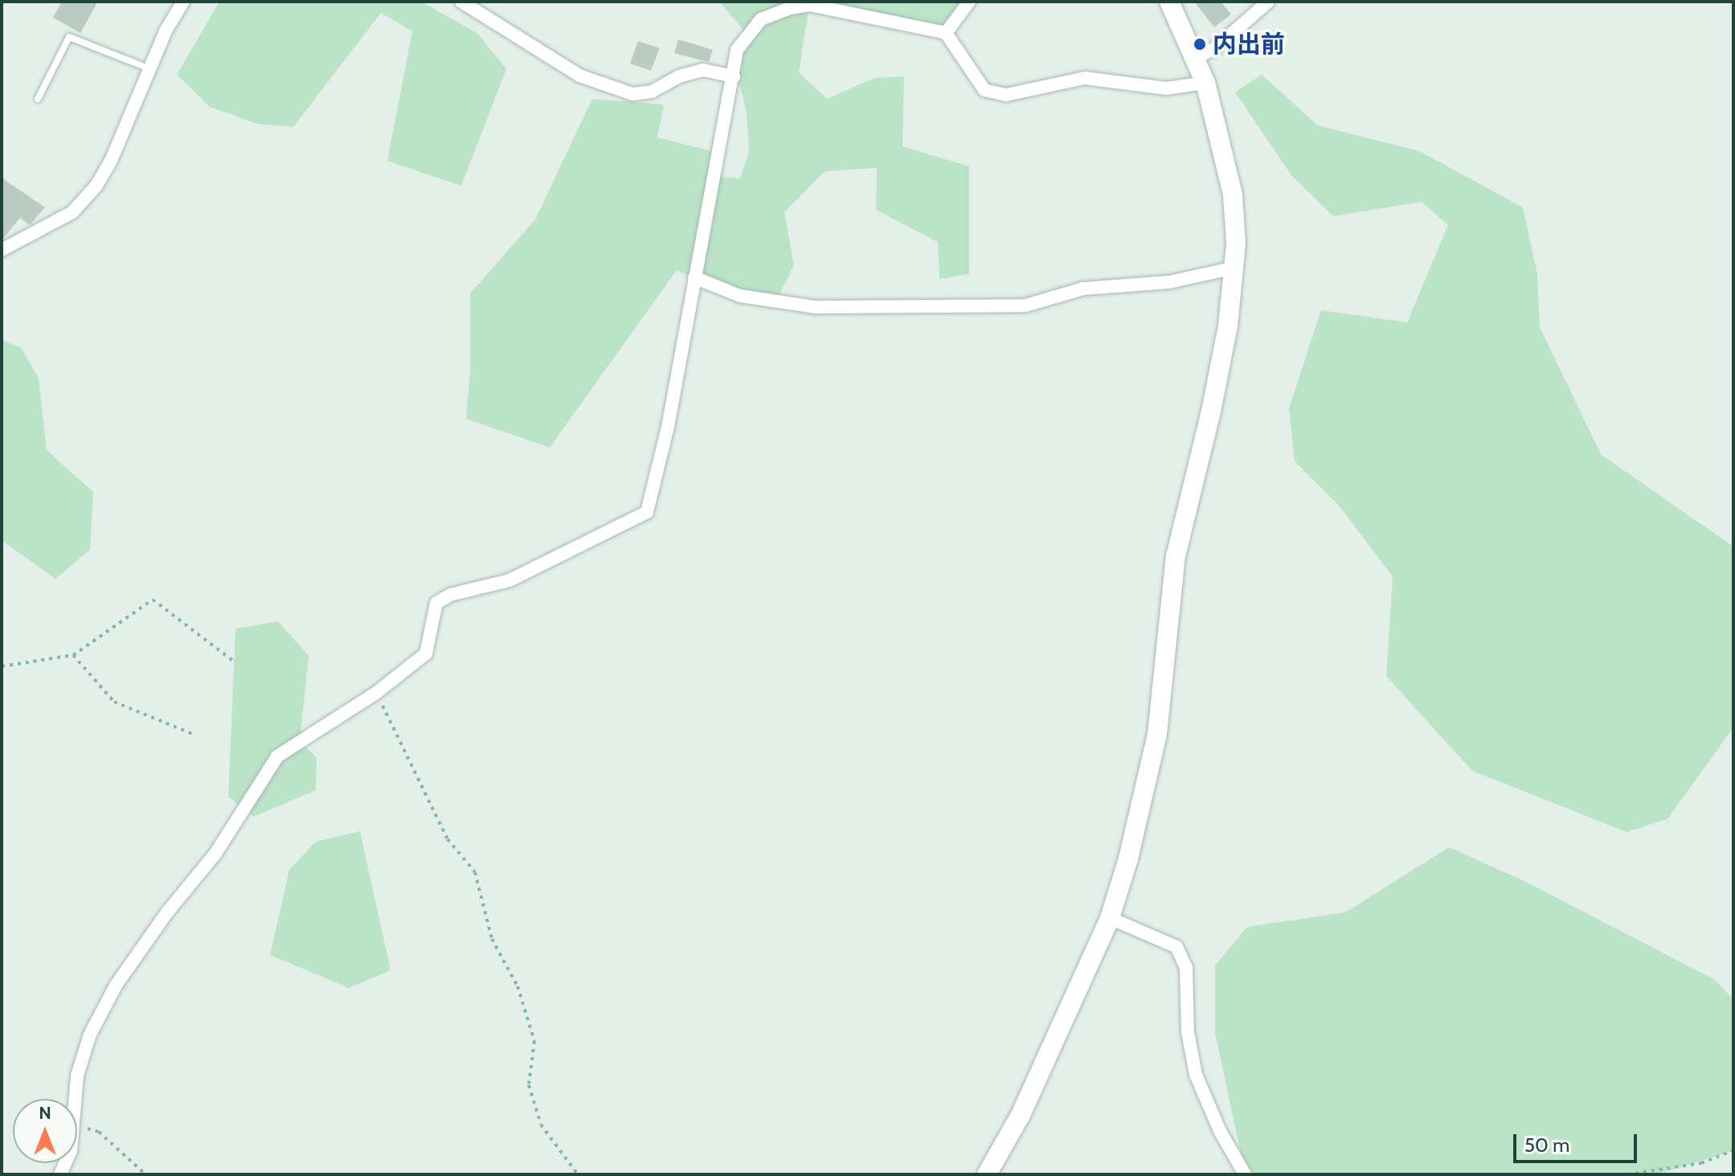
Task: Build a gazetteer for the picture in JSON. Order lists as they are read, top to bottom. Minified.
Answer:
{"places":["内出前"],"scale_bar":"50 m","north":"top"}
